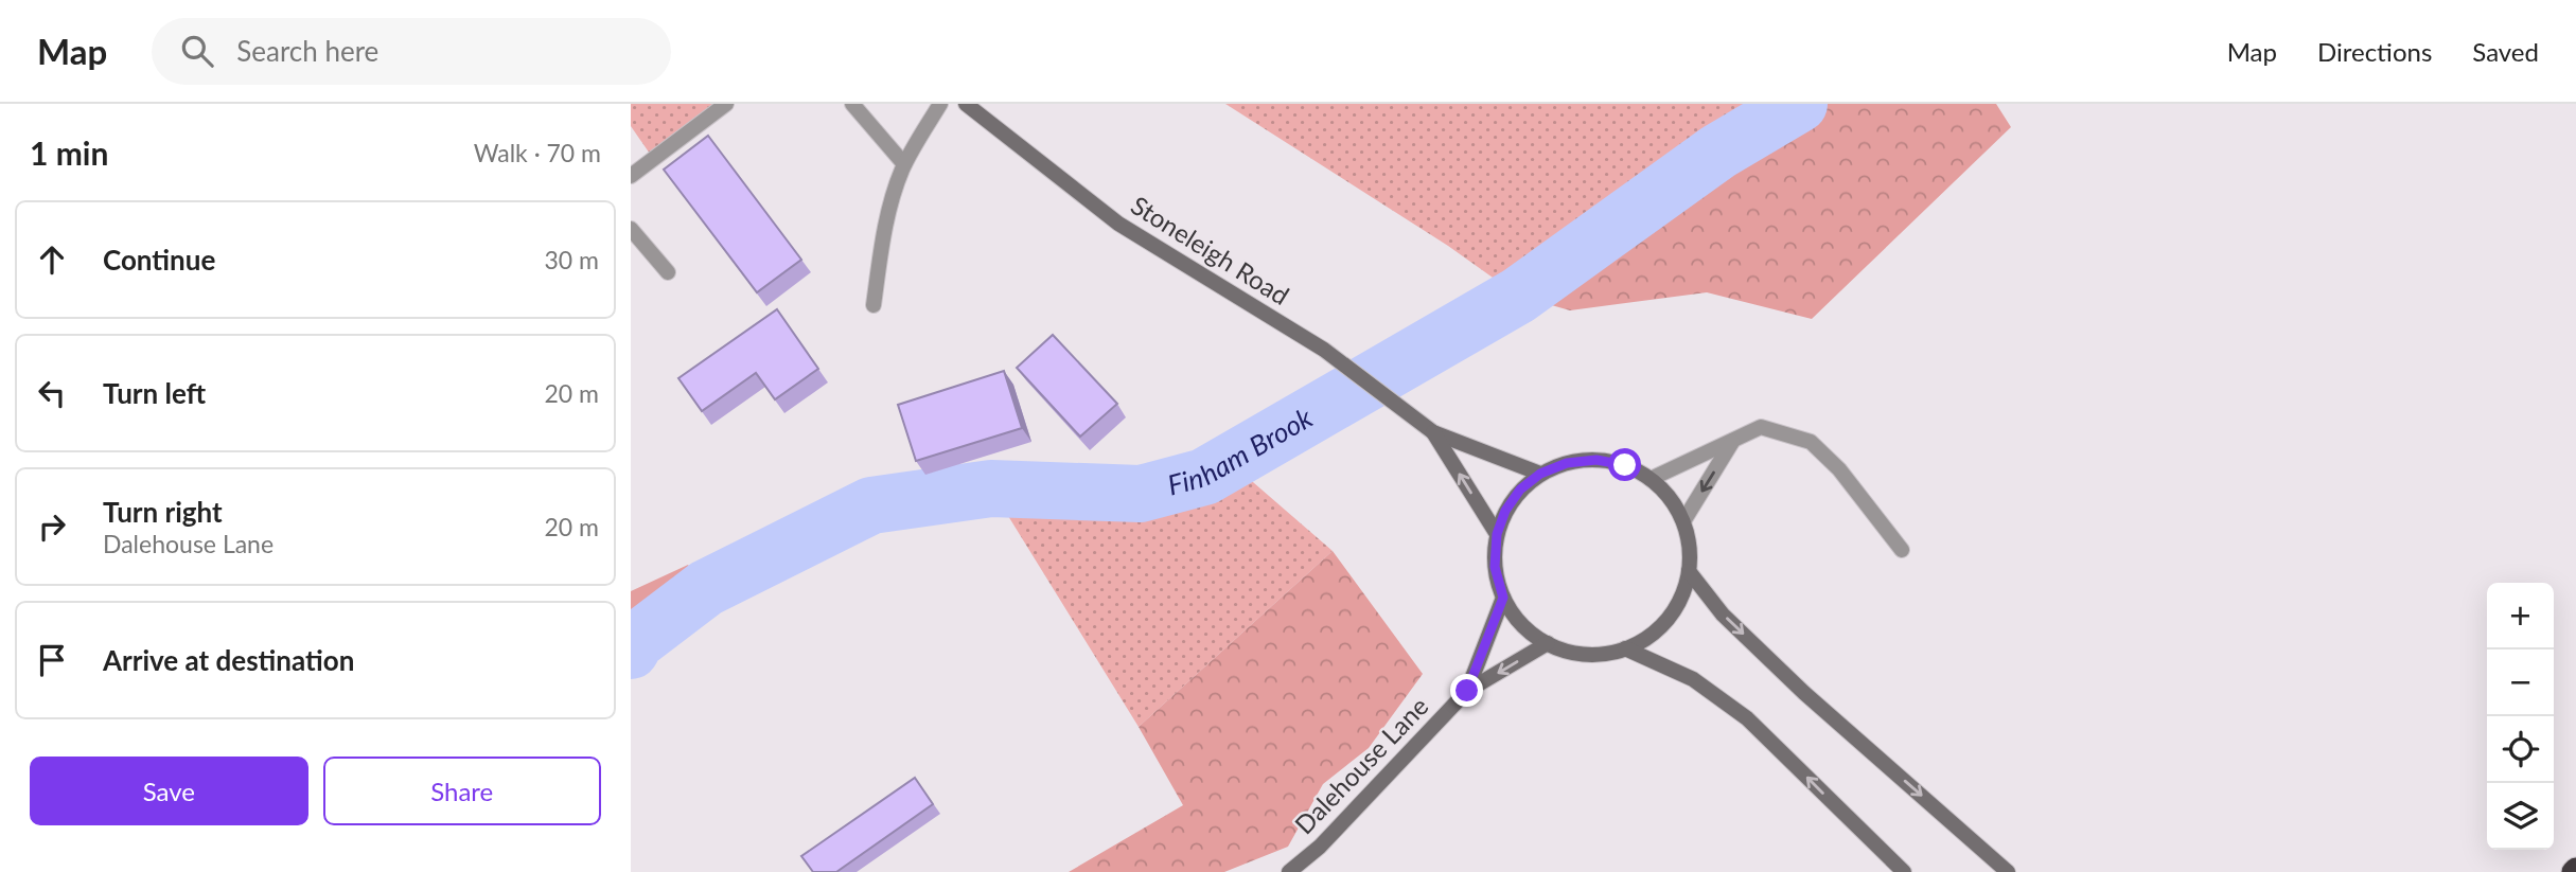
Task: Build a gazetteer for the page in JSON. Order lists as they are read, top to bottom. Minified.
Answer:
{"streets":{"street":["Stoneleigh Road","Dalehouse Lane"]},"crossings":[["Stoneleigh Road","Dalehouse Lane"]],"water":["Finham Brook"],"page":{"header":"Map","search":"Search here","nav":["Map","Directions","Saved"],"heading":["1 min","Walk · 70 m"],"list":[["Continue","30 m"],["Turn left","20 m"],["Turn right","Dalehouse Lane","20 m"],"Arrive at destination"],"map_buttons":["+","−"],"buttons":["Save","Share"]}}
